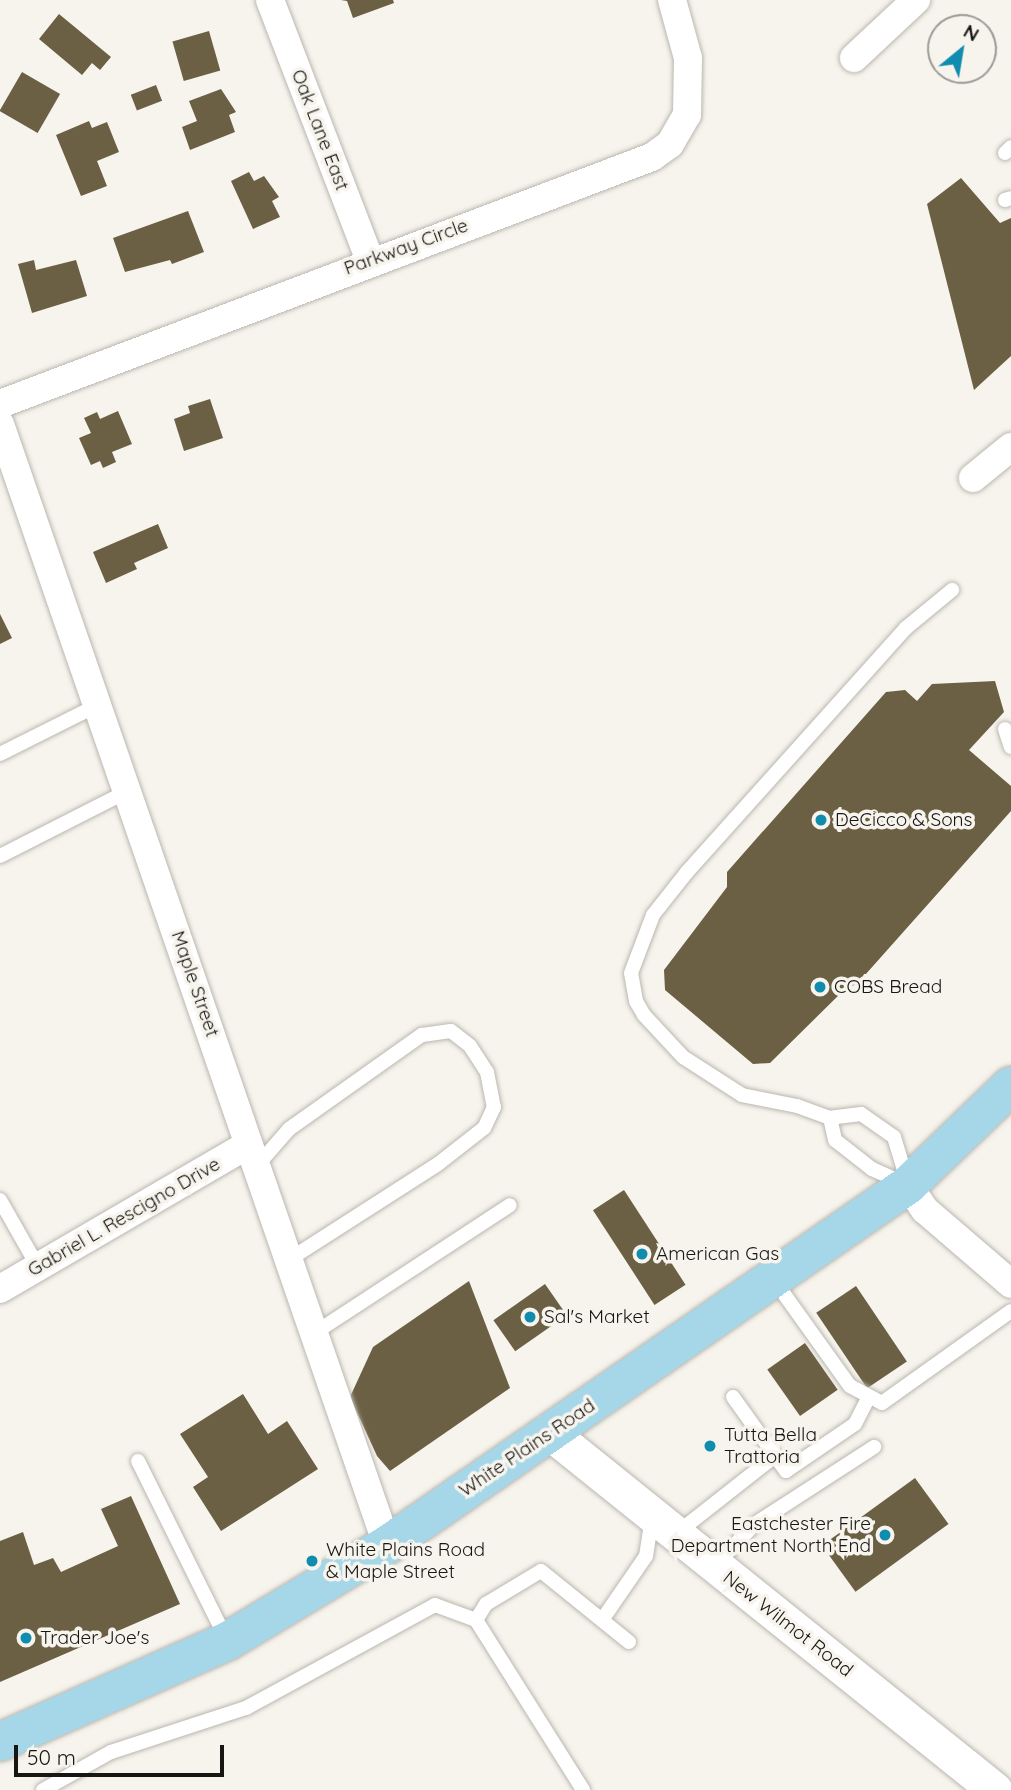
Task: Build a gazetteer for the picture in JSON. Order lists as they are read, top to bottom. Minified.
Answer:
{"streets":{"main road":["White Plains Road"],"street":["Oak Lane East","Parkway Circle","Maple Street","Gabriel L. Rescigno Drive","New Wilmot Road"]},"crossings":[["Oak Lane East","Parkway Circle"],["Maple Street","Gabriel L. Rescigno Drive"],["Maple Street","White Plains Road"],["White Plains Road","New Wilmot Road"]],"places":["DeCicco & Sons","COBS Bread","American Gas","Sal's Market","Tutta Bella Trattoria","Eastchester Fire Department North End","White Plains Road & Maple Street","Trader Joe's"],"scale_bar":"50 m","north":"top right"}
